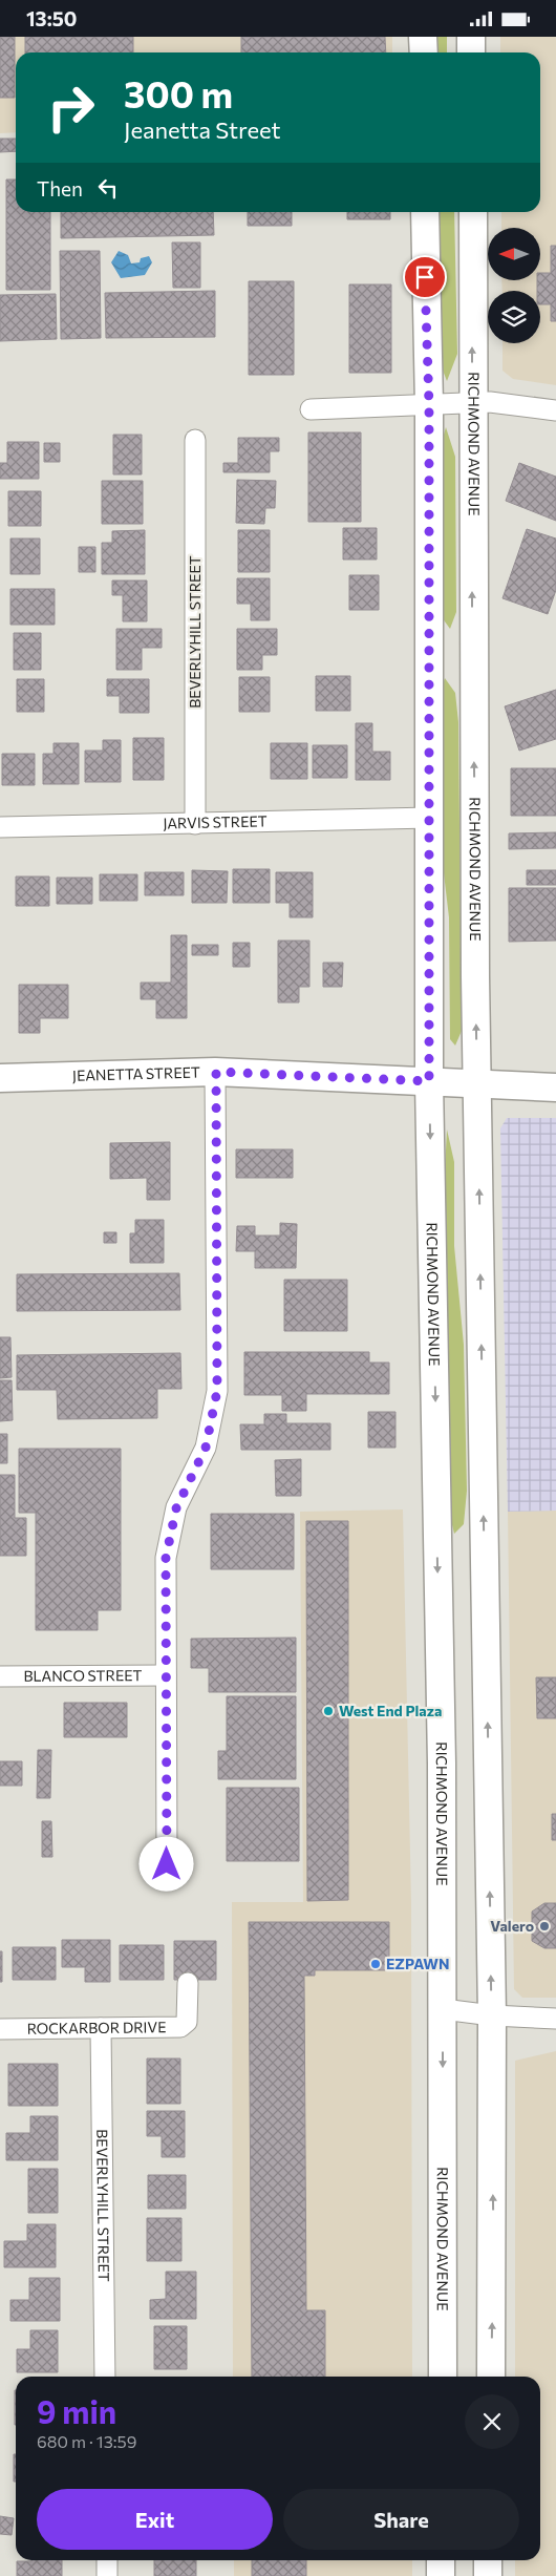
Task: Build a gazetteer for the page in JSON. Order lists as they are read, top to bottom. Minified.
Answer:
{"streets":{"main road":["RICHMOND AVENUE","JEANETTA STREET"],"street":["BEVERLYHILL STREET","JARVIS STREET","BLANCO STREET","ROCKARBOR DRIVE"]},"crossings":[["RICHMOND AVENUE","JARVIS STREET"],["RICHMOND AVENUE","JEANETTA STREET"],["BEVERLYHILL STREET","JARVIS STREET"],["BEVERLYHILL STREET","ROCKARBOR DRIVE"]],"places":["West End Plaza","Valero","EZPAWN"],"north":"left","page":{"status":"13:50","turn":["300 m","Jeanetta Street"],"then":"Then","heading":["9 min","680 m · 13:59"],"buttons":["Exit","Share"]}}
